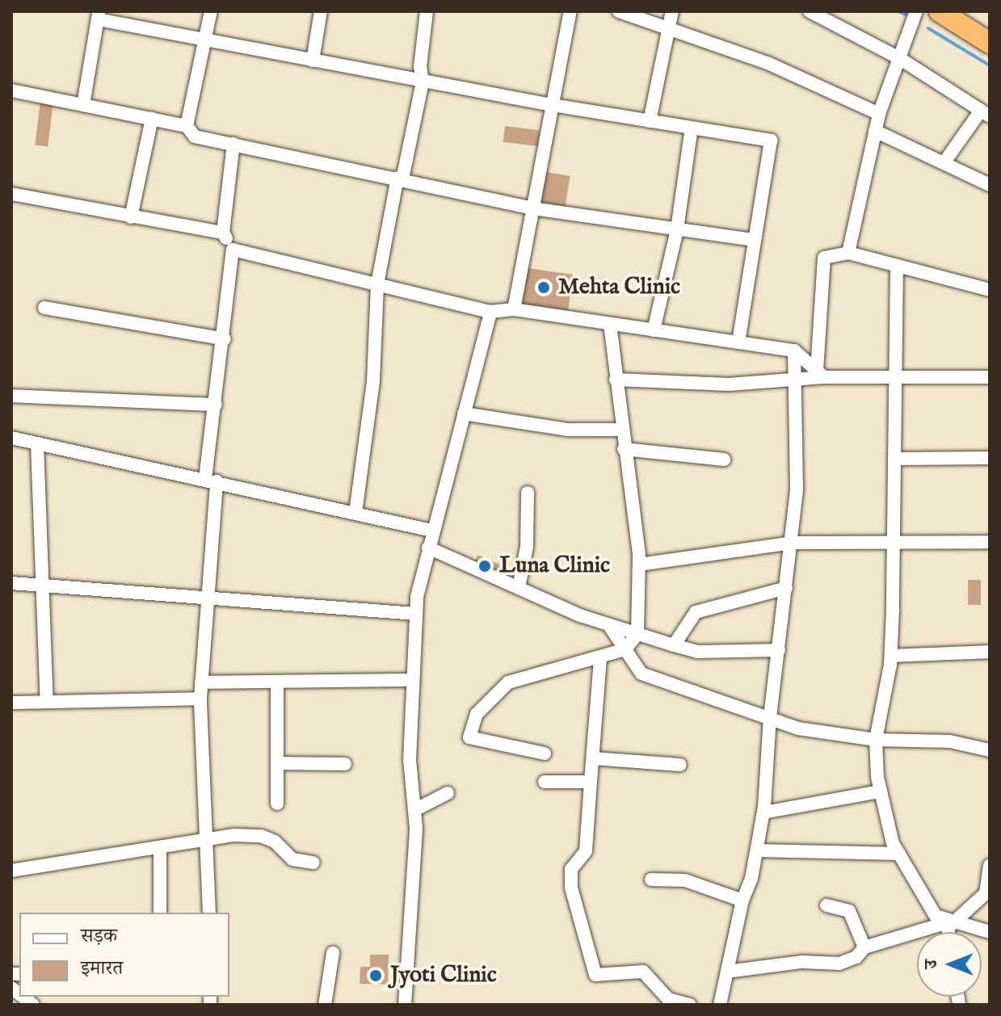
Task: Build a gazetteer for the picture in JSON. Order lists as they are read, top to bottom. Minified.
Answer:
{"places":["Mehta Clinic","Luna Clinic","Jyoti Clinic"],"legend":["सड़क","इमारत"],"north":"left"}
